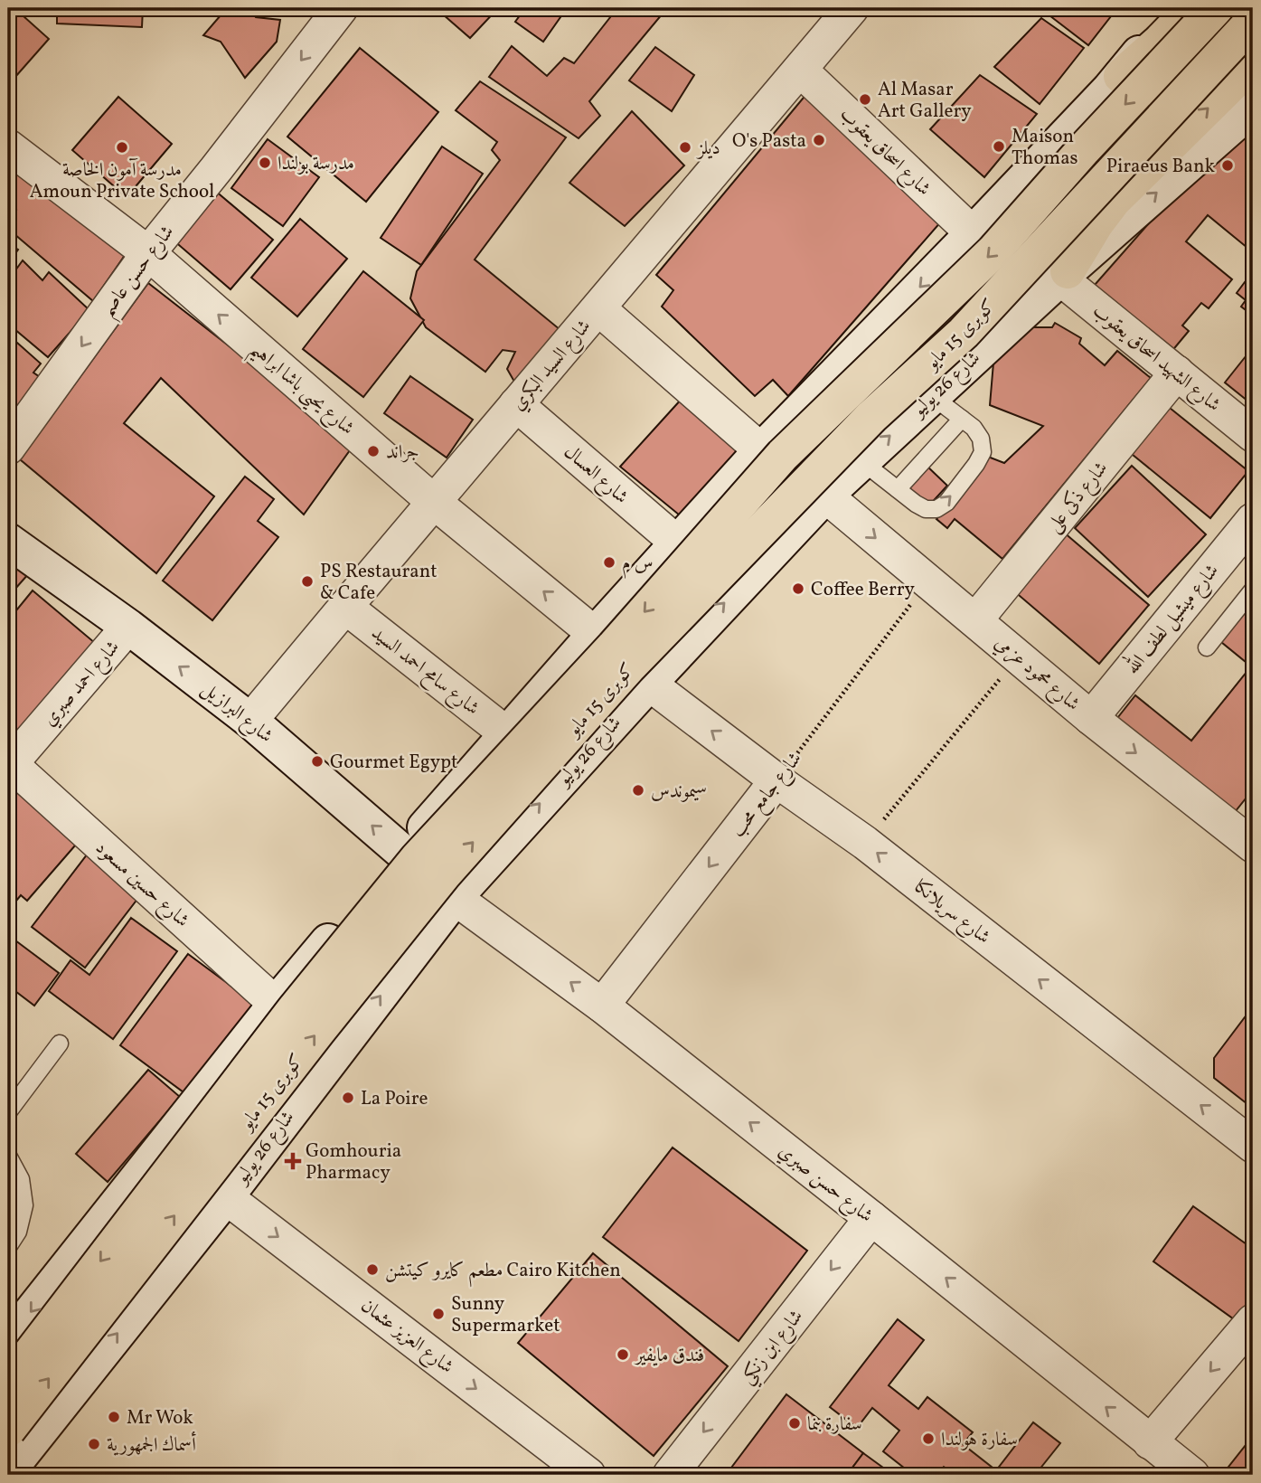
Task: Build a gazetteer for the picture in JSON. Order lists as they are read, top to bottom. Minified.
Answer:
{"streets":{"highway":["كوبرى 15 مايو"],"street":["شارع اسحاق يعقوب","شارع حسن عاصم","شارع الشهيد اسحاق يعقوب","شارع السيد البكري","شارع 26 يوليو","شارع يحيى باشا ابراهيم","شارع العسال","شارع ذكى على","شارع ميشيل لطف الله","شارع سامح احمد السيد","شارع محمود عزمي","شارع احمد صبري","شارع البرازيل","شارع جامع محب","شارع حسين مسعود","شارع سريلانكا","شارع حسن صبري","شارع العزيز عثمان","شارع ابن زنكي"]},"crossings":[["شارع اسحاق يعقوب","شارع السيد البكري"],["شارع حسن عاصم","شارع يحيى باشا ابراهيم"],["شارع الشهيد اسحاق يعقوب","شارع 26 يوليو"],["شارع الشهيد اسحاق يعقوب","شارع ذكى على"],["شارع السيد البكري","شارع يحيى باشا ابراهيم"],["شارع السيد البكري","شارع العسال"],["شارع السيد البكري","شارع سامح احمد السيد"],["شارع السيد البكري","شارع البرازيل"],["شارع 26 يوليو","شارع محمود عزمي"],["شارع 26 يوليو","شارع البرازيل"],["شارع 26 يوليو","شارع سريلانكا"],["شارع 26 يوليو","شارع حسن صبري"],["شارع 26 يوليو","شارع العزيز عثمان"],["شارع ذكى على","شارع محمود عزمي"],["شارع ميشيل لطف الله","شارع محمود عزمي"],["شارع محمود عزمي","شارع جامع محب"],["شارع احمد صبري","شارع البرازيل"],["شارع احمد صبري","شارع حسين مسعود"],["شارع البرازيل","شارع حسن صبري"],["شارع جامع محب","شارع سريلانكا"],["شارع جامع محب","شارع حسن صبري"],["شارع حسن صبري","شارع ابن زنكي"]],"one_way":["شارع حسن عاصم","شارع محمود عزمي","شارع البرازيل","شارع جامع محب","شارع سريلانكا","شارع حسن صبري","شارع العزيز عثمان","شارع ابن زنكي"],"places":{"other":["Al Masar Art Gallery","O's Pasta","Maison Thomas","مدرسة آمون الخاصة Amoun Private School","ديلز","مدرسة بولندا","Piraeus Bank","جراند","س م","PS Restaurant & Cafe","Coffee Berry","Gourmet Egypt","سيموندس","La Poire","مطعم كايرو كيتشن Cairo Kitchen","Sunny Supermarket","فندق مايفير","Mr Wok","سفارة بنما","سفارة هولندا","أسماك الجمهورية"],"health":["Gomhouria Pharmacy"]}}
